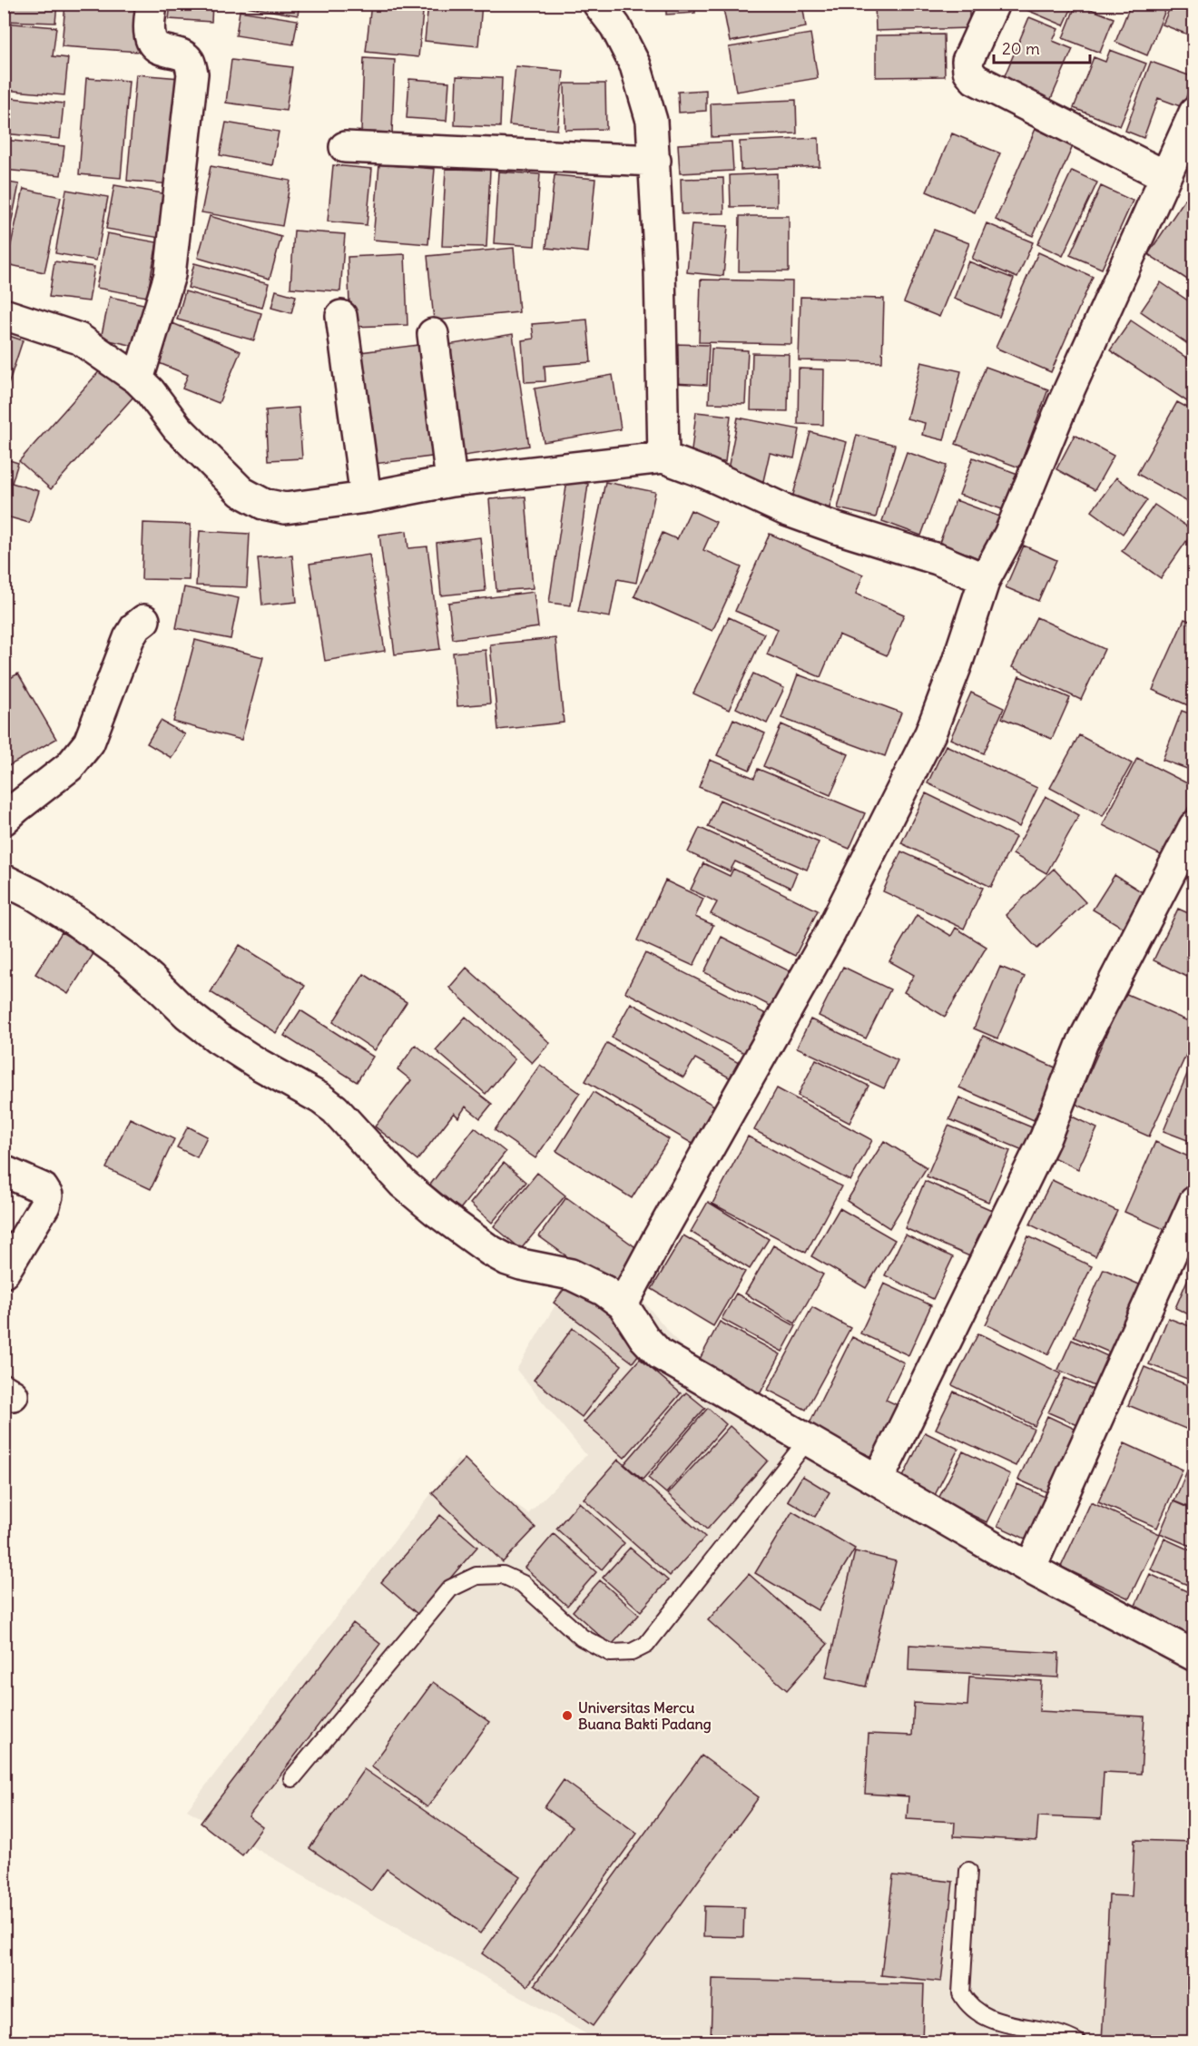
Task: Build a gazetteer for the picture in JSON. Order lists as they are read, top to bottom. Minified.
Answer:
{"places":["Universitas Mercu Buana Bakti Padang"],"scale_bar":"20 m"}
